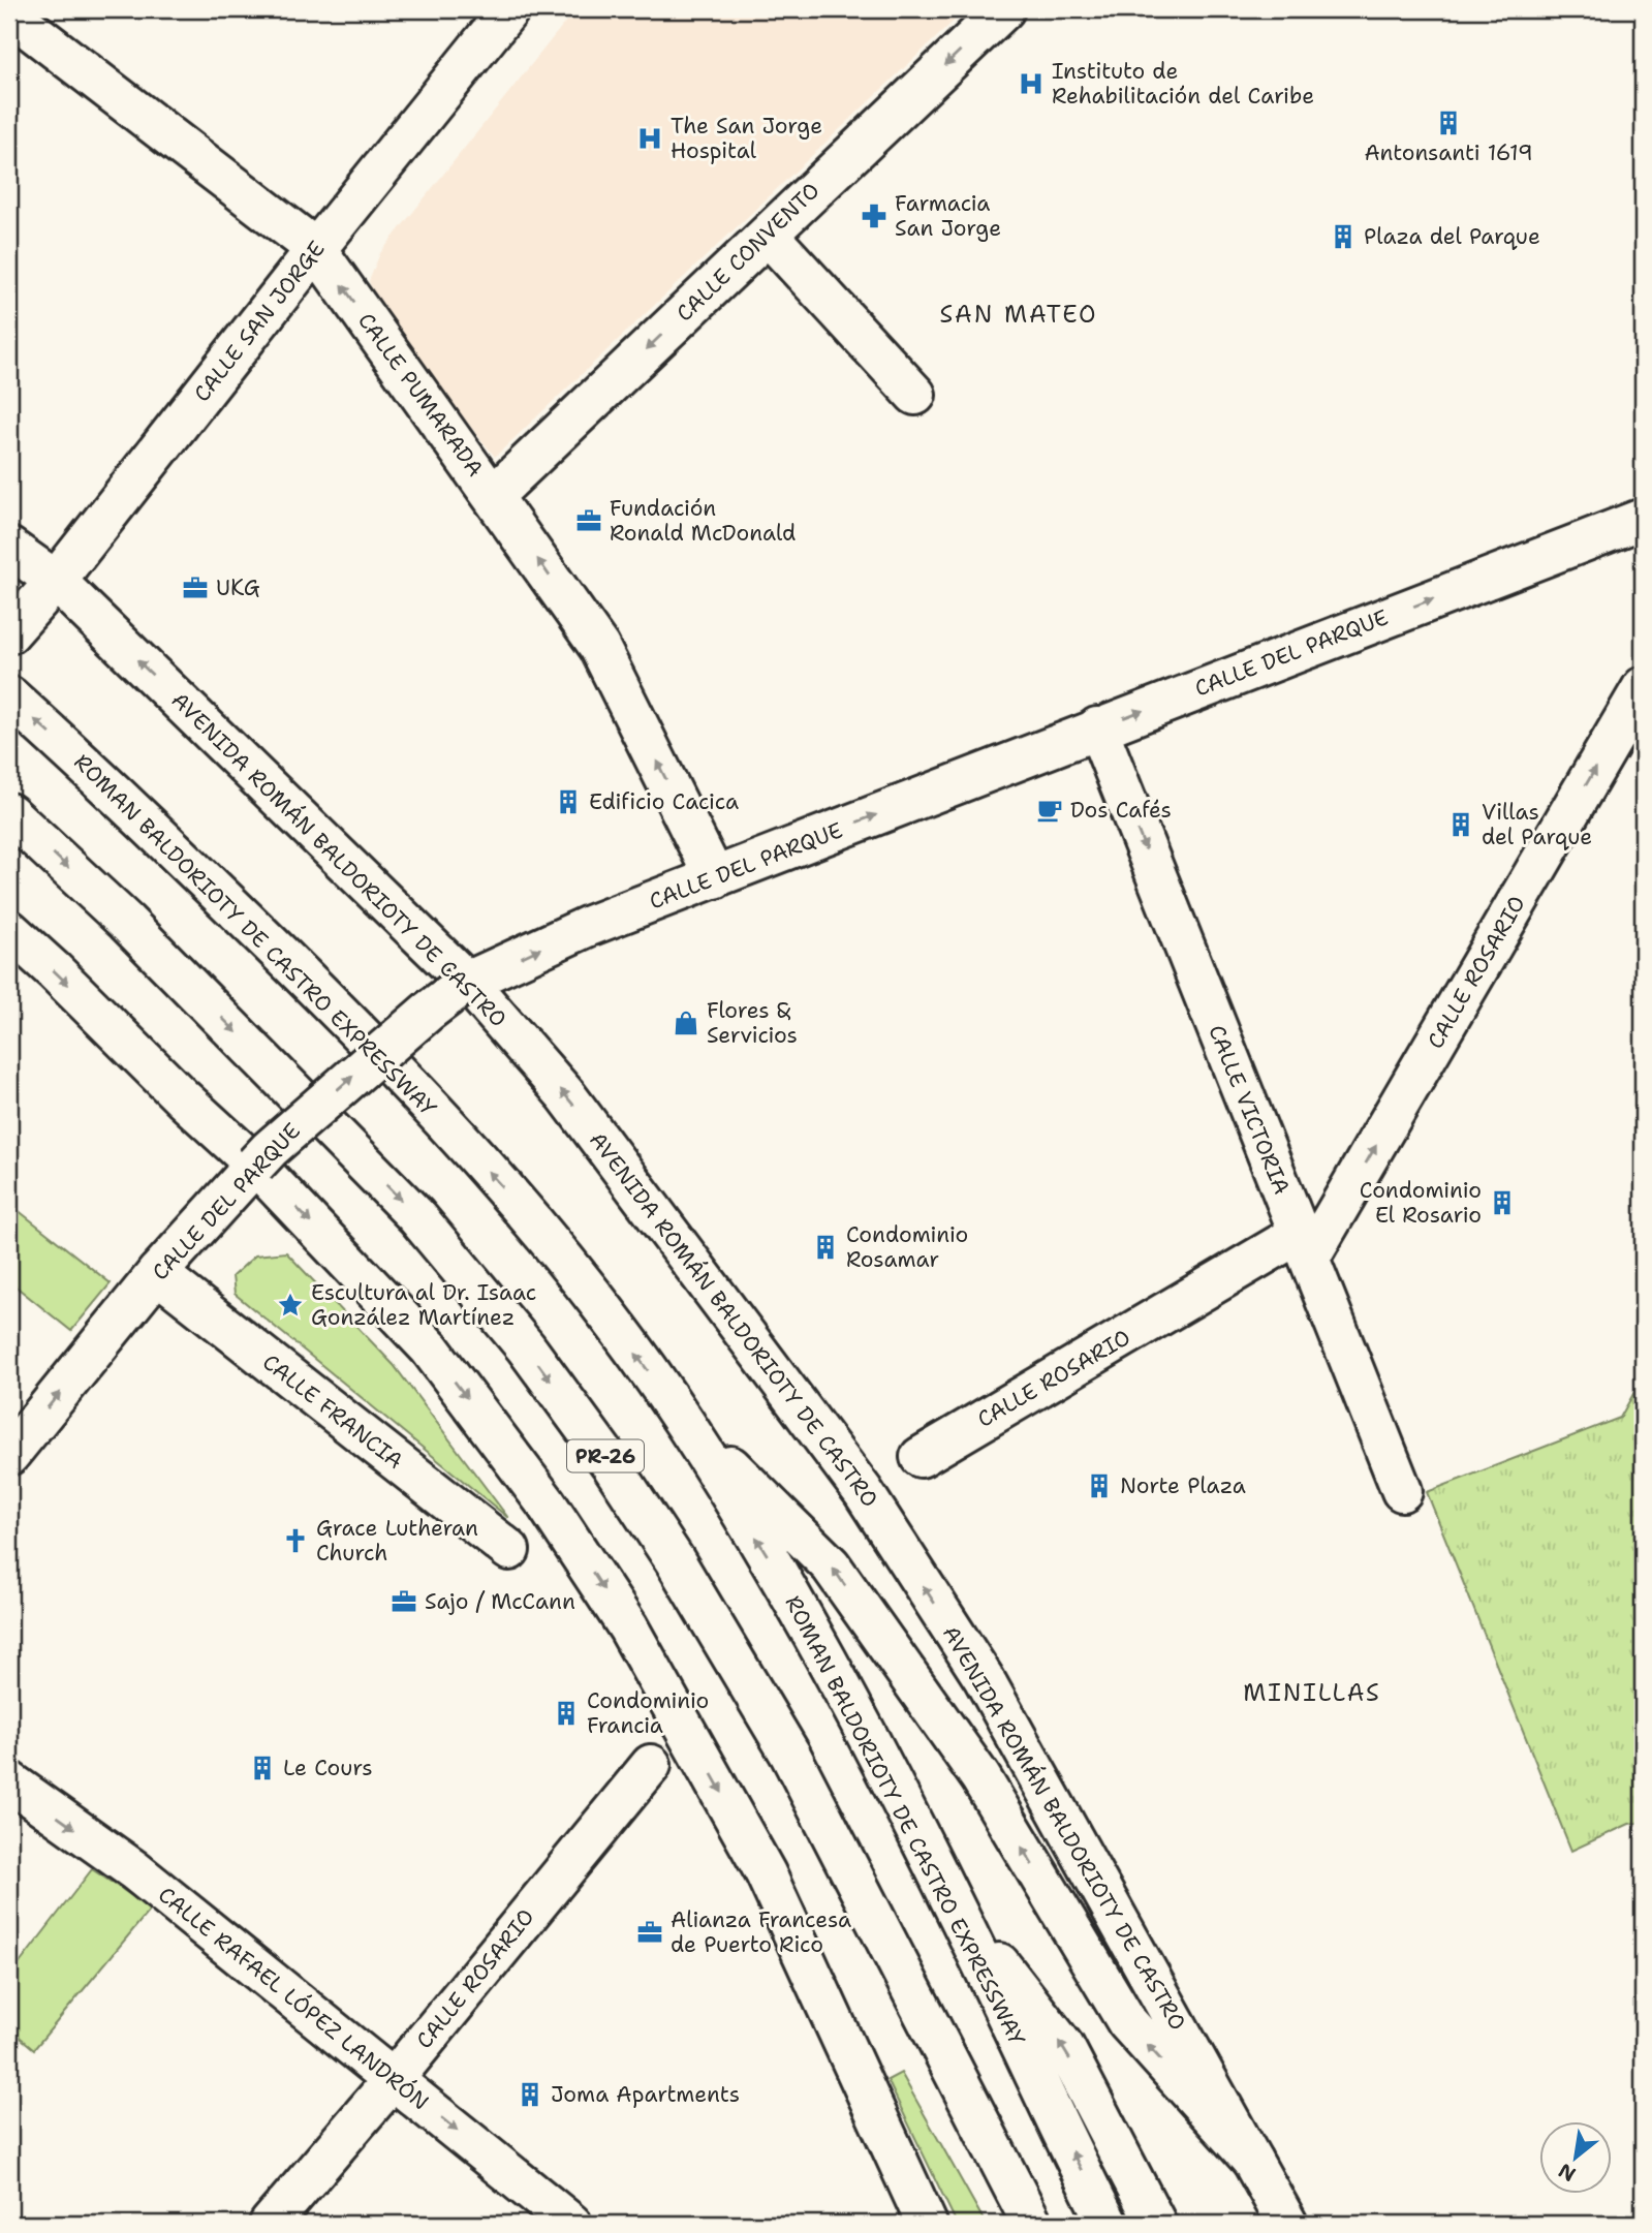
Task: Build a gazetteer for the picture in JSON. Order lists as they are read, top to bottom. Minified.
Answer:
{"streets":{"main road":["CALLE CONVENTO","CALLE SAN JORGE","CALLE PUMARADA","CALLE DEL PARQUE","AVENIDA ROMÁN BALDORIOTY DE CASTRO","ROMAN BALDORIOTY DE CASTRO EXPRESSWAY","CALLE ROSARIO","CALLE VICTORIA","CALLE FRANCIA","PR-26","CALLE RAFAEL LÓPEZ LANDRÓN"]},"crossings":[["CALLE CONVENTO","CALLE PUMARADA"],["CALLE SAN JORGE","CALLE PUMARADA"],["CALLE SAN JORGE","AVENIDA ROMÁN BALDORIOTY DE CASTRO"],["CALLE PUMARADA","CALLE DEL PARQUE"],["CALLE DEL PARQUE","AVENIDA ROMÁN BALDORIOTY DE CASTRO"],["CALLE DEL PARQUE","CALLE VICTORIA"],["CALLE DEL PARQUE","CALLE FRANCIA"],["CALLE ROSARIO","CALLE VICTORIA"],["CALLE ROSARIO","CALLE RAFAEL LÓPEZ LANDRÓN"]],"one_way":["CALLE CONVENTO","CALLE PUMARADA","CALLE DEL PARQUE","CALLE ROSARIO","CALLE VICTORIA","CALLE RAFAEL LÓPEZ LANDRÓN"],"districts":["SAN MATEO","MINILLAS"],"places":{"hospital":["Instituto de Rehabilitación del Caribe","The San Jorge Hospital"],"building":["Antonsanti 1619","Plaza del Parque","Edificio Cacica","Villas del Parque","Condominio El Rosario","Condominio Rosamar","Norte Plaza","Condominio Francia","Le Cours","Joma Apartments"],"pharmacy":["Farmacia San Jorge"],"office":["Fundación Ronald McDonald","UKG","Sajo / McCann","Alianza Francesa de Puerto Rico"],"cafe":["Dos Cafés"],"shop":["Flores & Servicios"],"place":["Escultura al Dr. Isaac González Martínez"],"church":["Grace Lutheran Church"]},"north":"bottom left"}
